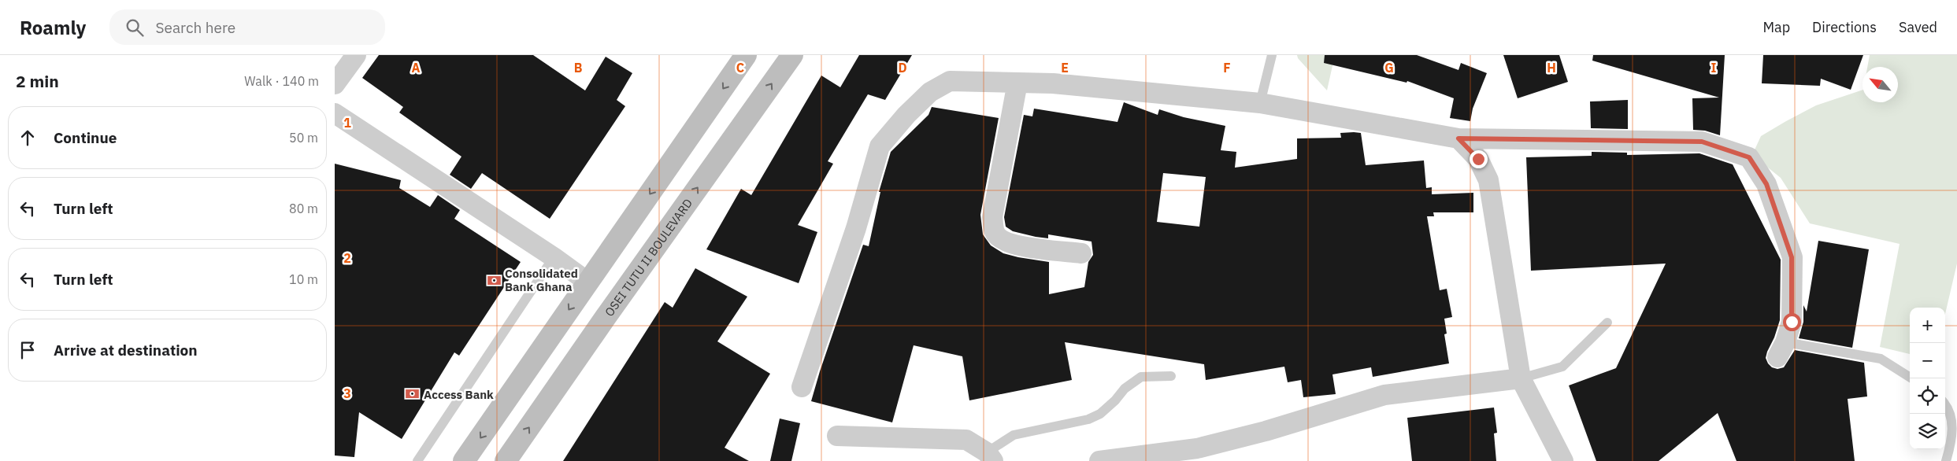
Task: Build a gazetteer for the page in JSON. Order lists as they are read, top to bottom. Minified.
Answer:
{"streets":{"main road":["OSEI TUTU II BOULEVARD"]},"places":{"bank":["Consolidated Bank Ghana","Access Bank"]},"north":"top left","page":{"header":"Roamly","search":"Search here","nav":["Map","Directions","Saved"],"heading":["2 min","Walk · 140 m"],"list":[["Continue","50 m"],["Turn left","80 m"],["Turn left","10 m"],"Arrive at destination"],"map_buttons":["+","−"]},"grid":{"columns":["A","B","C","D","E","F","G","H","I"],"rows":["1","2","3"]}}
